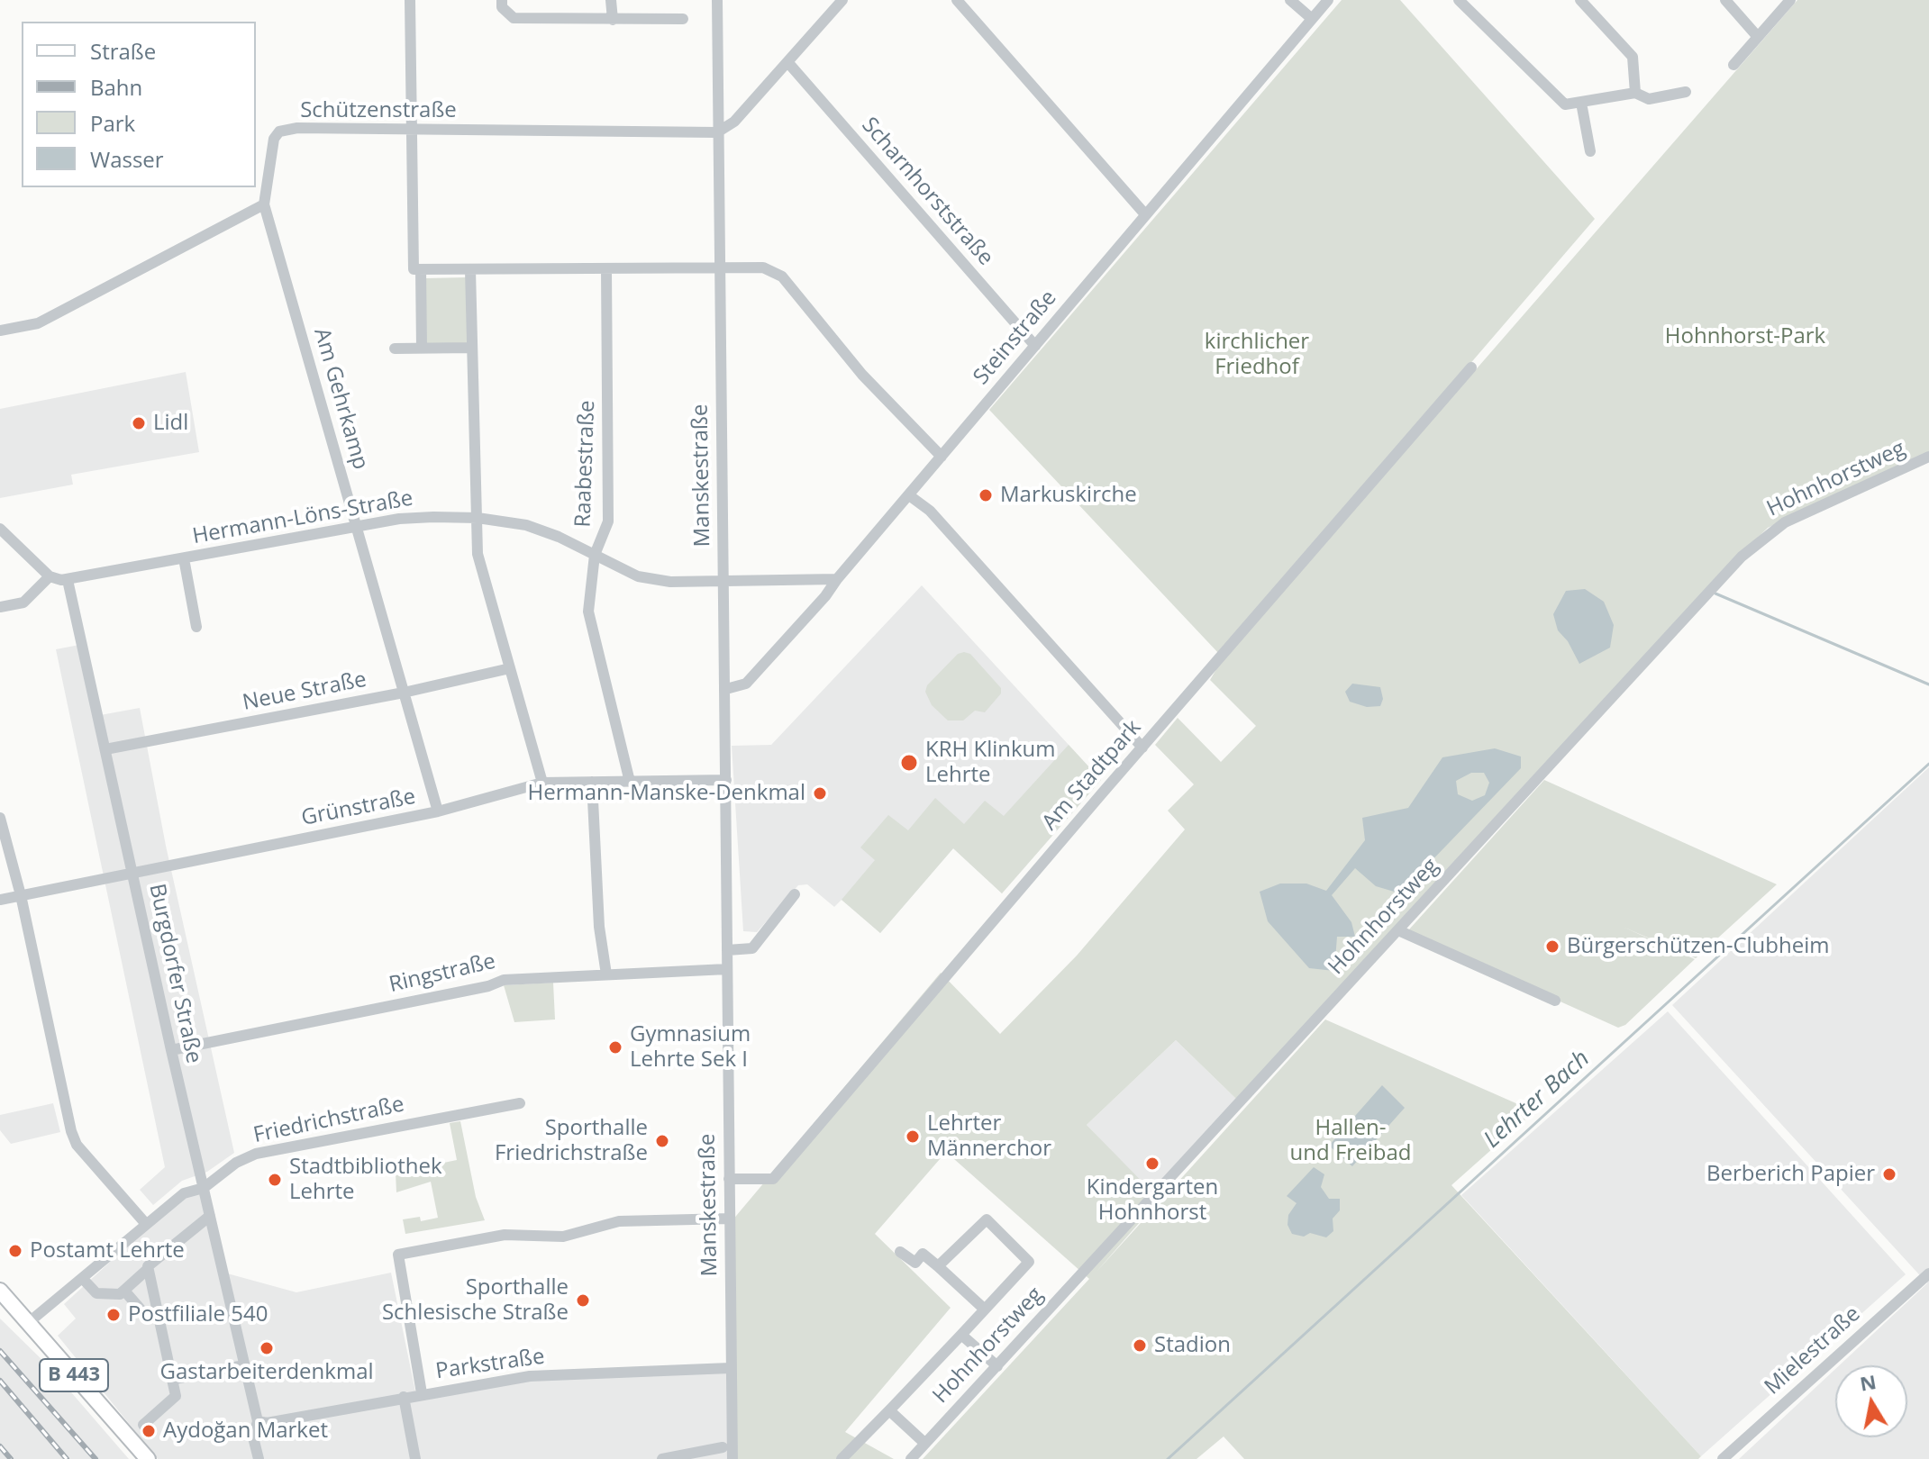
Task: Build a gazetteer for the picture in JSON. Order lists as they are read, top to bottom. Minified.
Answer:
{"streets":{"main road":["B 443"],"street":["Schützenstraße","Scharnhorststraße","Steinstraße","Am Gehrkamp","Raabestraße","Manskestraße","Hohnhorstweg","Hermann-Löns-Straße","Neue Straße","Am Stadtpark","Grünstraße","Burgdorfer Straße","Ringstraße","Friedrichstraße","Mielestraße","Parkstraße"]},"crossings":[["Schützenstraße","Am Gehrkamp"],["Schützenstraße","Manskestraße"],["Scharnhorststraße","Steinstraße"],["Steinstraße","Manskestraße"],["Steinstraße","Hermann-Löns-Straße"],["Am Gehrkamp","Hermann-Löns-Straße"],["Am Gehrkamp","Neue Straße"],["Am Gehrkamp","Grünstraße"],["Raabestraße","Hermann-Löns-Straße"],["Raabestraße","Grünstraße"],["Manskestraße","Hermann-Löns-Straße"],["Manskestraße","Am Stadtpark"],["Manskestraße","Grünstraße"],["Manskestraße","Ringstraße"],["Manskestraße","Parkstraße"],["Hermann-Löns-Straße","Burgdorfer Straße"],["Neue Straße","Burgdorfer Straße"],["Grünstraße","Burgdorfer Straße"],["Burgdorfer Straße","Ringstraße"],["Burgdorfer Straße","Friedrichstraße"],["Burgdorfer Straße","Parkstraße"],["Friedrichstraße","B 443"]],"water":["Lehrter Bach"],"parks":["Hohnhorst-Park","kirchlicher Friedhof","Hallen- und Freibad"],"places":["Lidl","Markuskirche","KRH Klinkum Lehrte","Hermann-Manske-Denkmal","Bürgerschützen-Clubheim","Gymnasium Lehrte Sek I","Lehrter Männerchor","Sporthalle Friedrichstraße","Kindergarten Hohnhorst","Berberich Papier","Stadtbibliothek Lehrte","Postamt Lehrte","Sporthalle Schlesische Straße","Postfiliale 540","Stadion","Gastarbeiterdenkmal","Aydoğan Market"],"legend":["Straße","Bahn","Park","Wasser"],"north":"top"}
